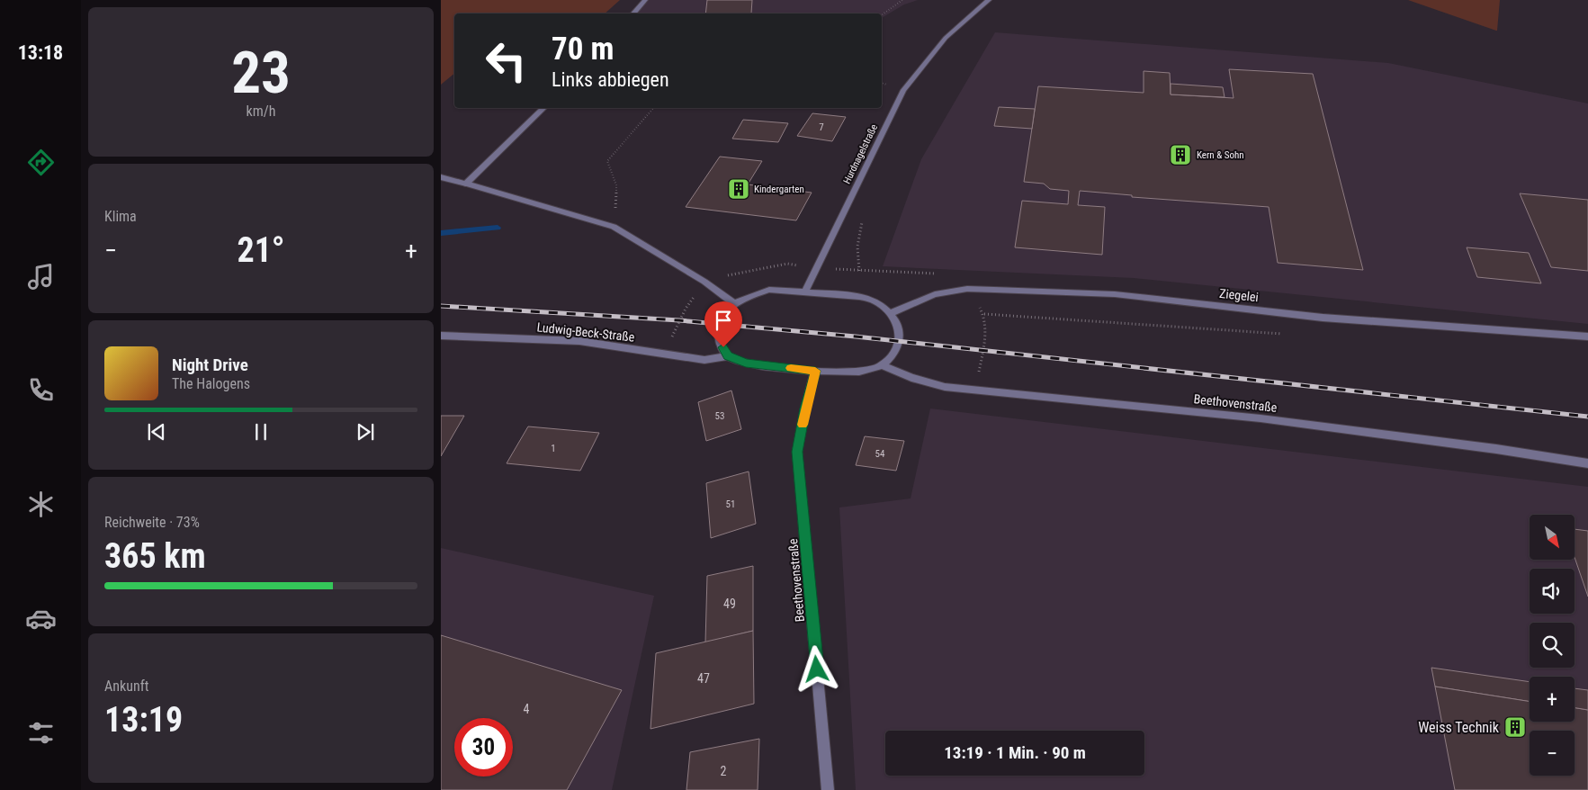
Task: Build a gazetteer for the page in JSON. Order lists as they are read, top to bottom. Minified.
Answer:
{"streets":{"street":["Hurdnagelstraße","Ziegelei","Ludwig-Beck-Straße","Beethovenstraße"]},"places":{"building":["Kern & Sohn","Kindergarten","Weiss Technik"]},"house_numbers":["7","53","1","54","51","49","47","4","2"],"north":"bottom right","page":{"tabs":"13:18","tile":[["23","km/h"],"Klima",["Reichweite · 73%","365 km"],["Ankunft","13:19"]],"turn":["70 m","Links abbiegen"],"heat":["−","21°","+"],"song":["Night Drive","The Halogens"],"map_buttons":["+","−"],"limit":"30","trip":"13:19 · 1 Min. · 90 m"}}
